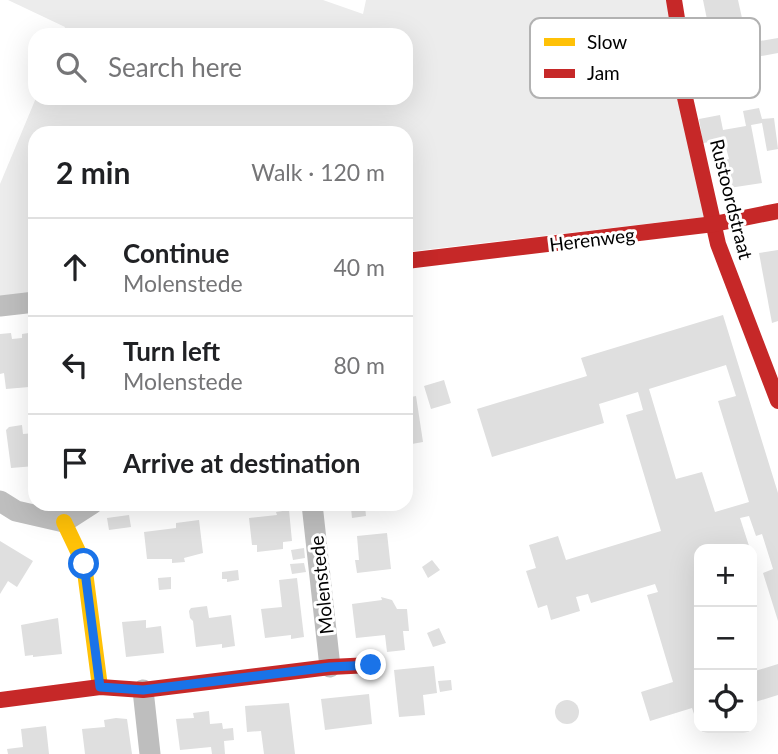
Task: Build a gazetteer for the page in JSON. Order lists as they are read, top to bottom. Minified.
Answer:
{"streets":{"street":["Rustoordstraat","Herenweg","Molenstede"]},"crossings":[["Rustoordstraat","Herenweg"]],"legend":["Slow","Jam"],"page":{"search":"Search here","heading":["2 min","Walk · 120 m"],"list":[["Continue","Molenstede","40 m"],["Turn left","Molenstede","80 m"],"Arrive at destination"],"map_buttons":["+","−"]}}
